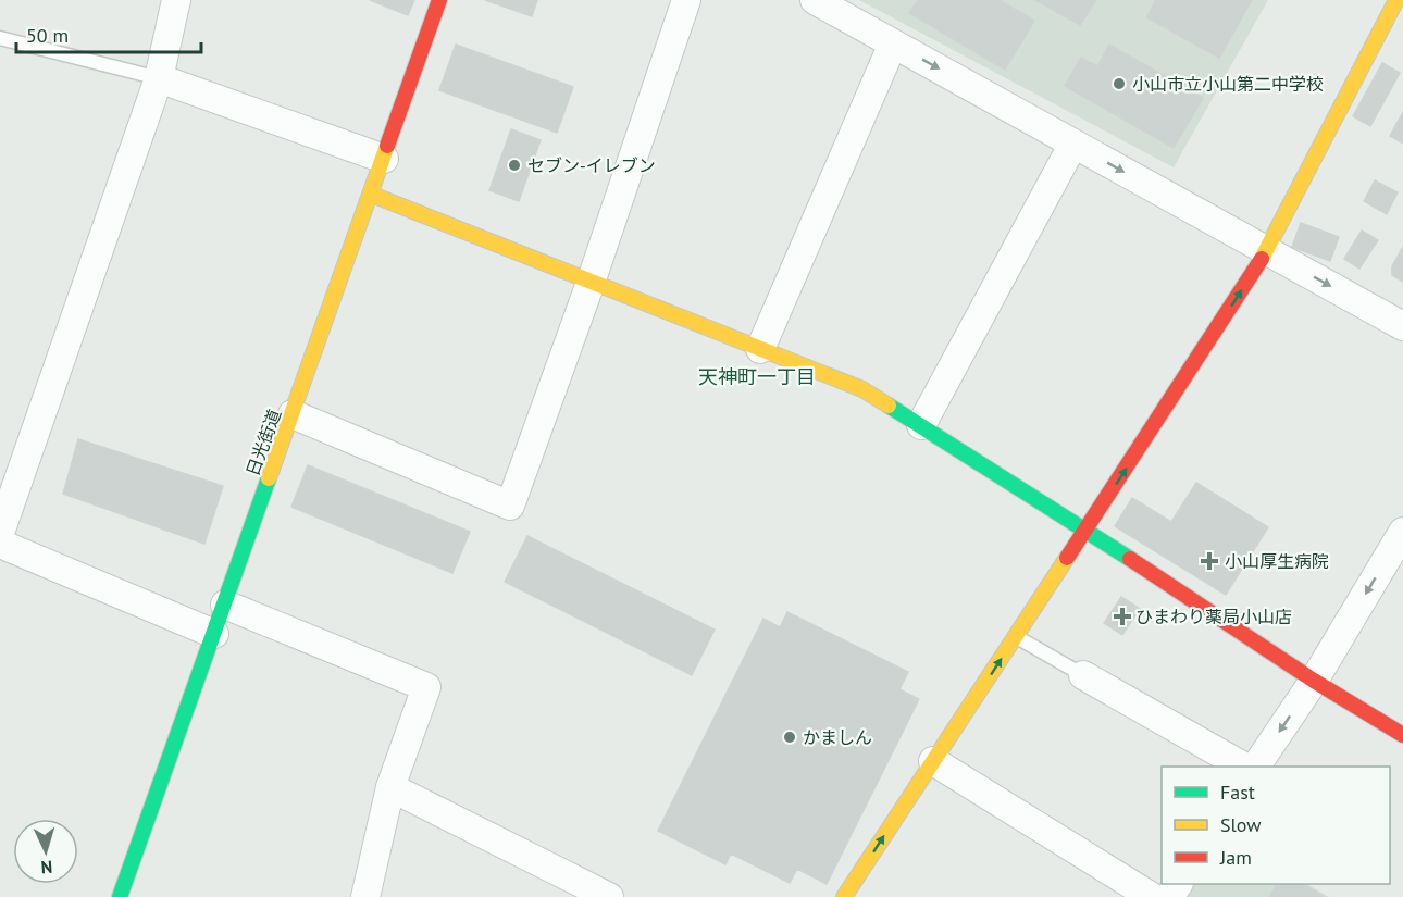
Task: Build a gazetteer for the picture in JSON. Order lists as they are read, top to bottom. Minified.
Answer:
{"streets":{"street":["日光街道"]},"districts":["天神町一丁目"],"places":{"other":["小山市立小山第二中学校","セブン-イレブン","かましん"],"health":["小山厚生病院","ひまわり薬局小山店"]},"legend":["Fast","Slow","Jam"],"scale_bar":"50 m","north":"bottom"}
